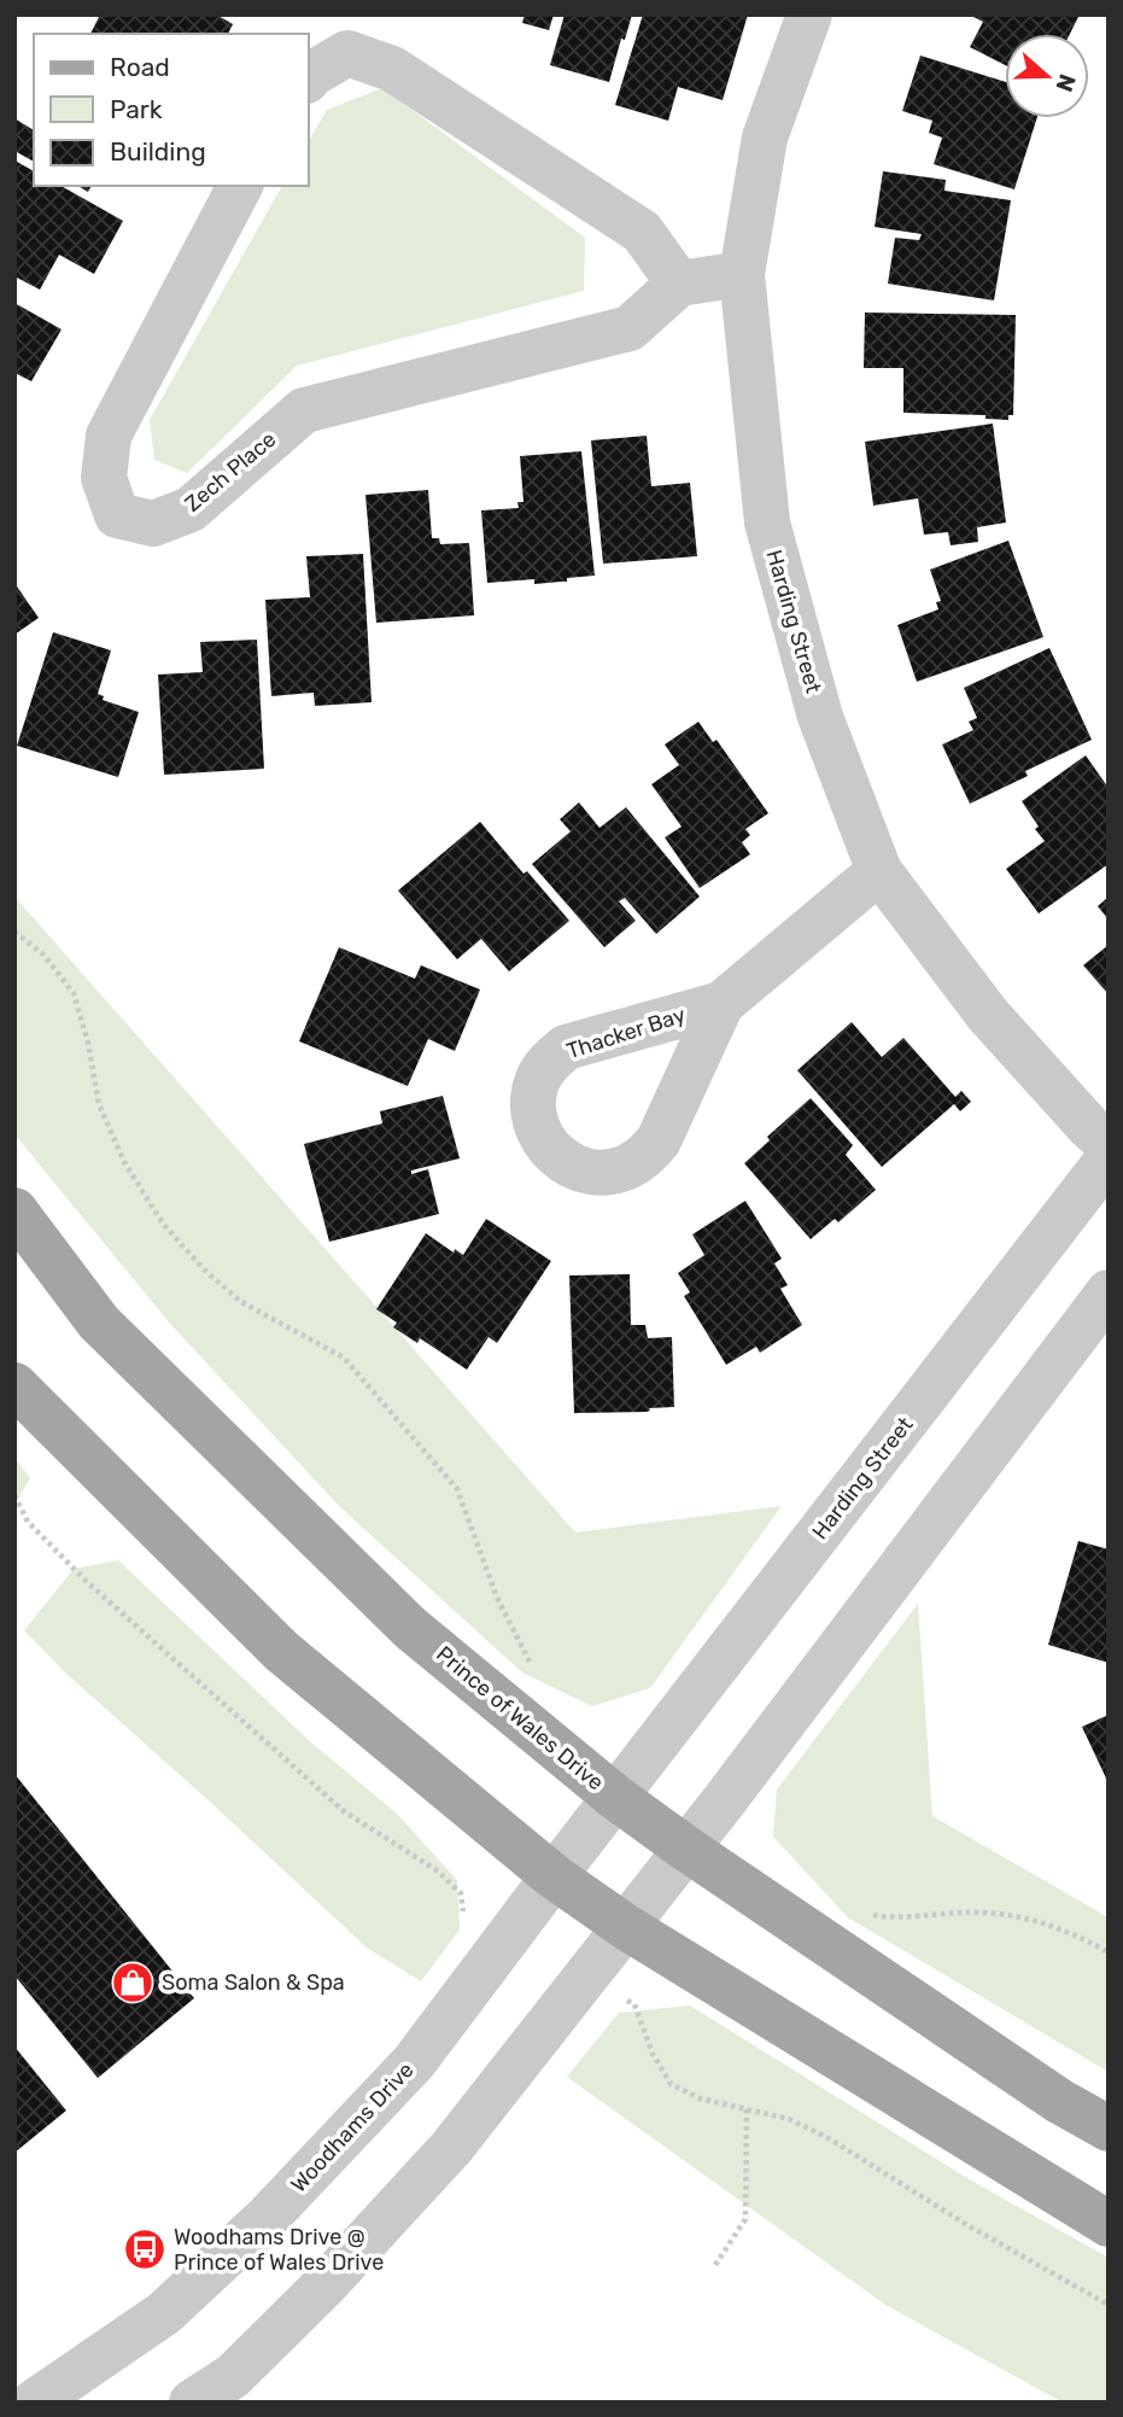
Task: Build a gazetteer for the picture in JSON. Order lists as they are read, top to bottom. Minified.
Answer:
{"streets":{"main road":["Prince of Wales Drive"],"street":["Zech Place","Harding Street","Woodhams Drive"]},"crossings":[["Harding Street","Prince of Wales Drive"],["Harding Street","Woodhams Drive"],["Prince of Wales Drive","Woodhams Drive"]],"places":{"shop":["Soma Salon & Spa"],"bus stop":["Woodhams Drive @ Prince of Wales Drive"]},"legend":["Road","Park","Building"],"north":"right"}
